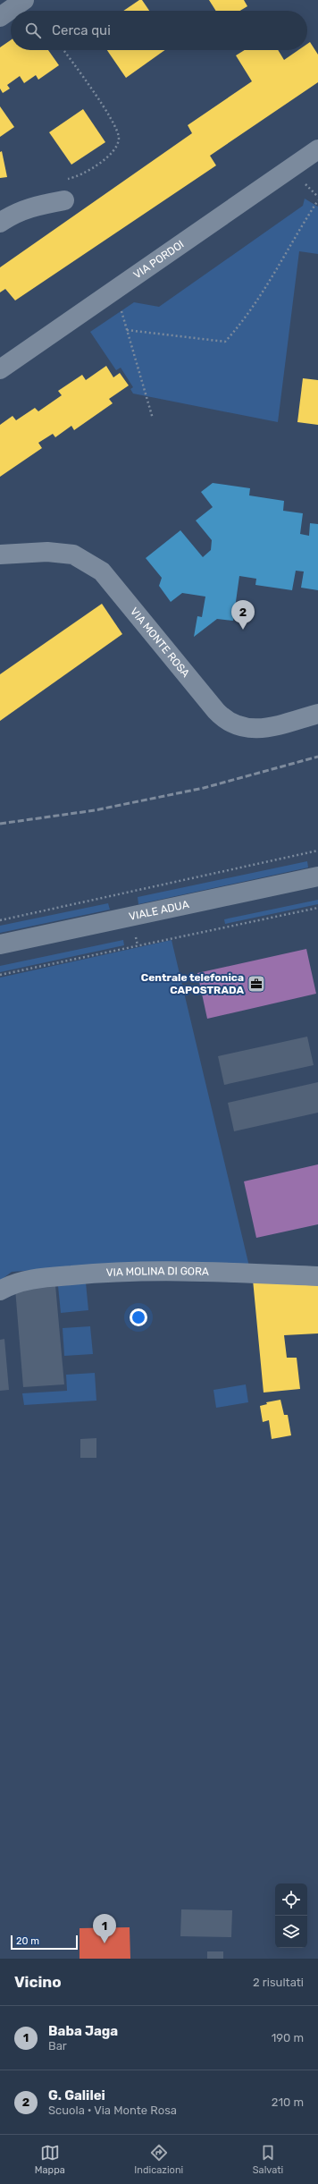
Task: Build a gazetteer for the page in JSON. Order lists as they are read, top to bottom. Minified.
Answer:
{"streets":{"main road":["VIALE ADUA"],"street":["VIA PORDOI","VIA MONTE ROSA","VIA MOLINA DI GORA"]},"places":{"office":["Centrale telefonica CAPOSTRADA"]},"scale_bar":"20 m","page":{"search":"Cerca qui","pins":["2","1"],"scale":"20 m","heading":["Vicino","2 risultati"],"list":[{"mark":"1","name":"Baba Jaga","note":"Bar","value":"190 m"},{"mark":"2","name":"G. Galilei","note":"Scuola · Via Monte Rosa","value":"210 m"}],"nav":["Mappa","Indicazioni","Salvati"]}}
